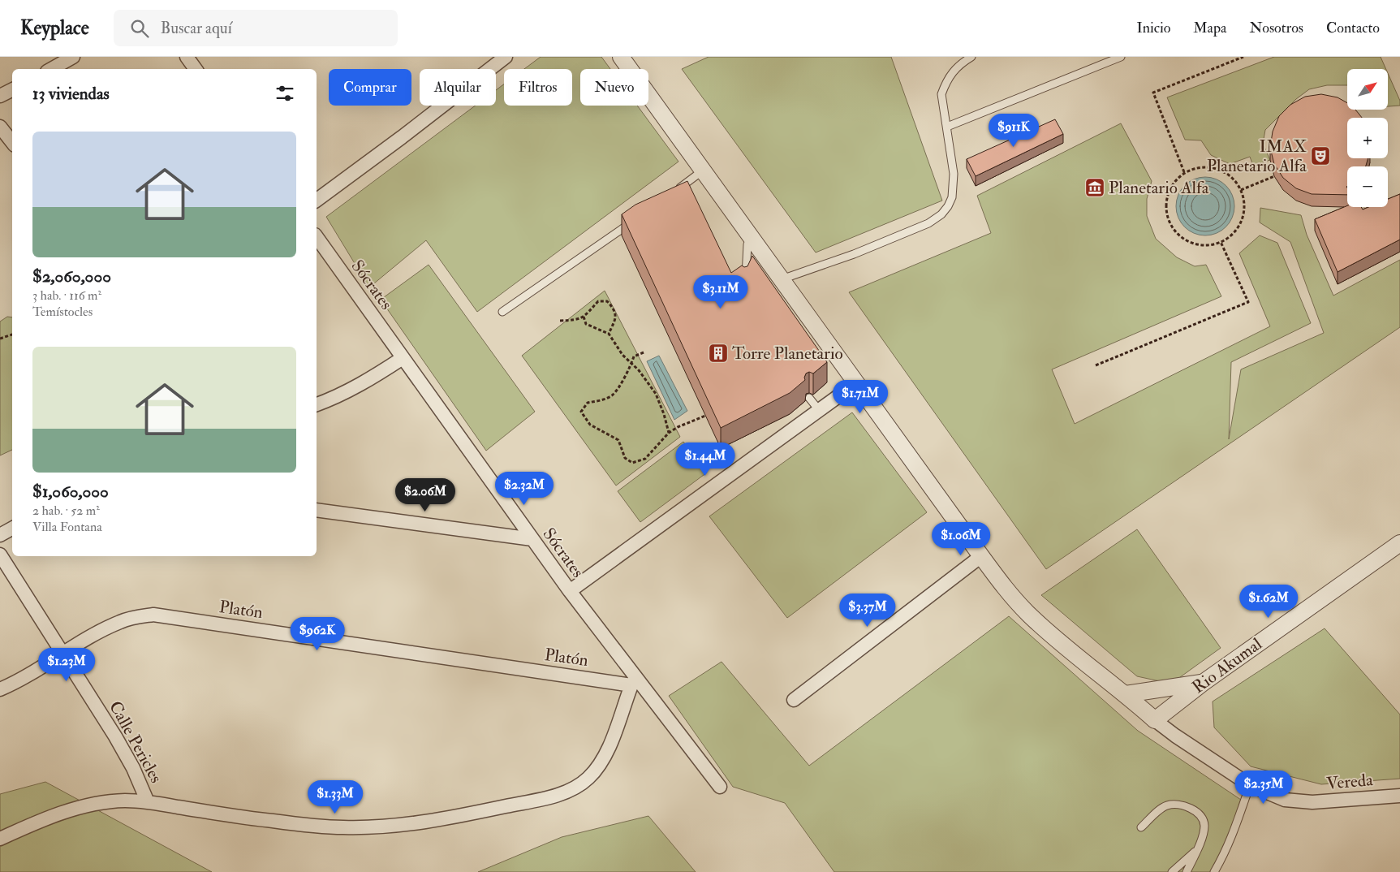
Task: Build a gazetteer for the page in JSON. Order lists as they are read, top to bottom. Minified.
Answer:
{"streets":{"street":["Sócrates","Platón","Rio Akumal","Calle Pericles","Vereda"]},"crossings":[["Sócrates","Platón"],["Platón","Calle Pericles"],["Rio Akumal","Vereda"]],"places":{"theatre":["IMAX Planetario Alfa"],"museum":["Planetario Alfa"],"building":["Torre Planetario"]},"north":"top right","page":{"header":"Keyplace","search":"Buscar aquí","nav":["Inicio","Mapa","Nosotros","Contacto"],"map_buttons":["+","−"],"chip":["Comprar","Alquilar","Filtros","Nuevo"],"heading":"13 viviendas","price":["$911K","$3.11M","$1.71M","$1.44M","$2.32M","$2.06M","$1.06M","$1.62M","$3.37M","$962K","$1.23M","$2.35M","$1.33M"],"list":[{"name":"$2,060,000","note":"3 hab. · 116 m² · Temístocles"},{"name":"$1,060,000","note":"2 hab. · 52 m² · Villa Fontana"}]}}
